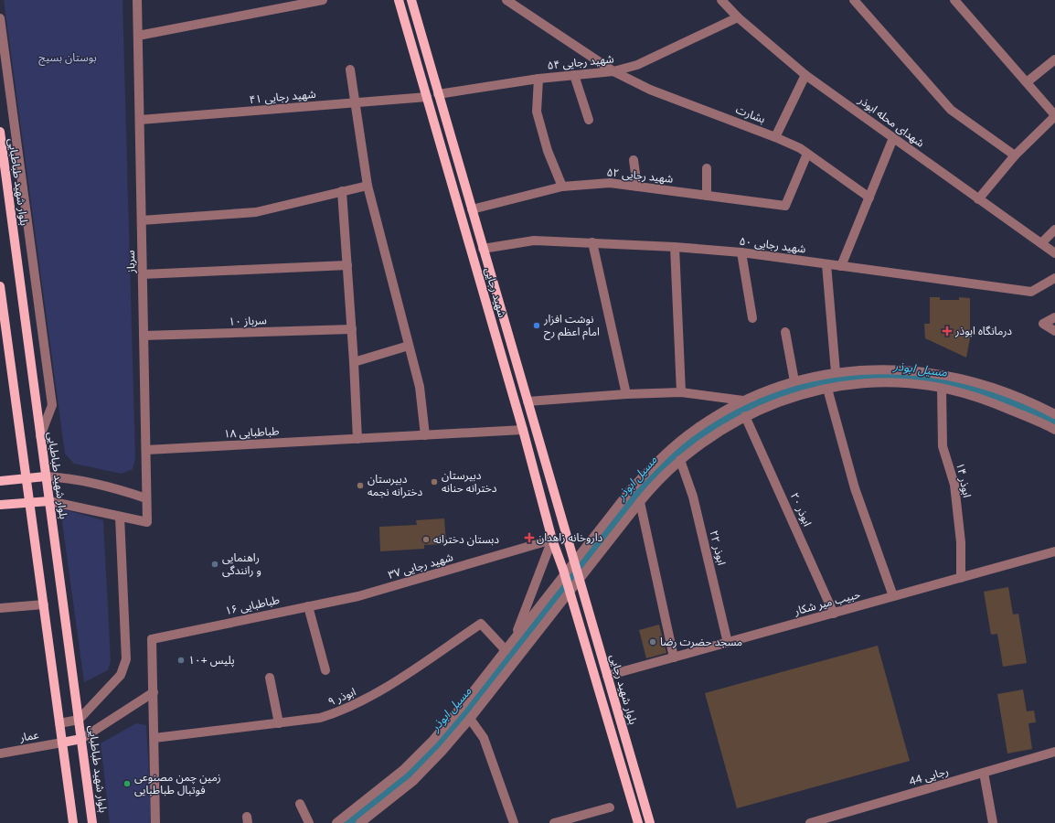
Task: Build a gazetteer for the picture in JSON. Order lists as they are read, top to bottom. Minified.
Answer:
{"streets":{"main road":["بلوار شهید طباطبایی","شهید رجایی","بلوار شهید رجایی"],"street":["شهید رجایی ۵۴","شهید رجایی ۴۱","بشارت","شهدای محله ابوذر","شهید رجایی ۵۲","شهید رجایی ۵۰","سرباز","سرباز ۱۰","طباطبایی ۱۸","ابوذر ۱۴","ابوذر ۲۰","ابوذر ۲۲","شهید رجایی ۳۷","حبیب میر شکار","طباطبایی ۱۶","ابوذر ۹","عمار","رجایی 44"]},"crossings":[["شهید رجایی ۵۴","بشارت"],["شهید رجایی ۵۴","شهدای محله ابوذر"],["شهید رجایی ۵۴","شهید رجایی"],["شهید رجایی ۴۱","سرباز"],["شهید رجایی ۴۱","شهید رجایی"],["بشارت","شهید رجایی ۵۲"],["شهید رجایی ۵۲","شهید رجایی"],["شهید رجایی ۵۰","شهید رجایی"],["سرباز","سرباز ۱۰"],["سرباز","طباطبایی ۱۸"],["شهید رجایی","طباطبایی ۱۸"],["شهید رجایی","شهید رجایی ۳۷"],["شهید رجایی","بلوار شهید رجایی"],["ابوذر ۱۴","حبیب میر شکار"],["ابوذر ۲۰","حبیب میر شکار"],["ابوذر ۲۲","حبیب میر شکار"],["شهید رجایی ۳۷","طباطبایی ۱۶"],["حبیب میر شکار","بلوار شهید رجایی"]],"water":["مسیل ابوذر"],"parks":["بوستان بسیج"],"places":{"other":["نوشت افزار امام اعظم رح","دبیرستان دخترانه حنانه","دبیرستان دخترانه نجمه","دبستان دخترانه","راهنمایی و رانندگی","مسجد حضرت رضا","پلیس +۱۰","زمین چمن مصنوعی فوتبال طباطبایی"],"health":["درمانگاه ابوذر","داروخانه زاهدان"]}}
